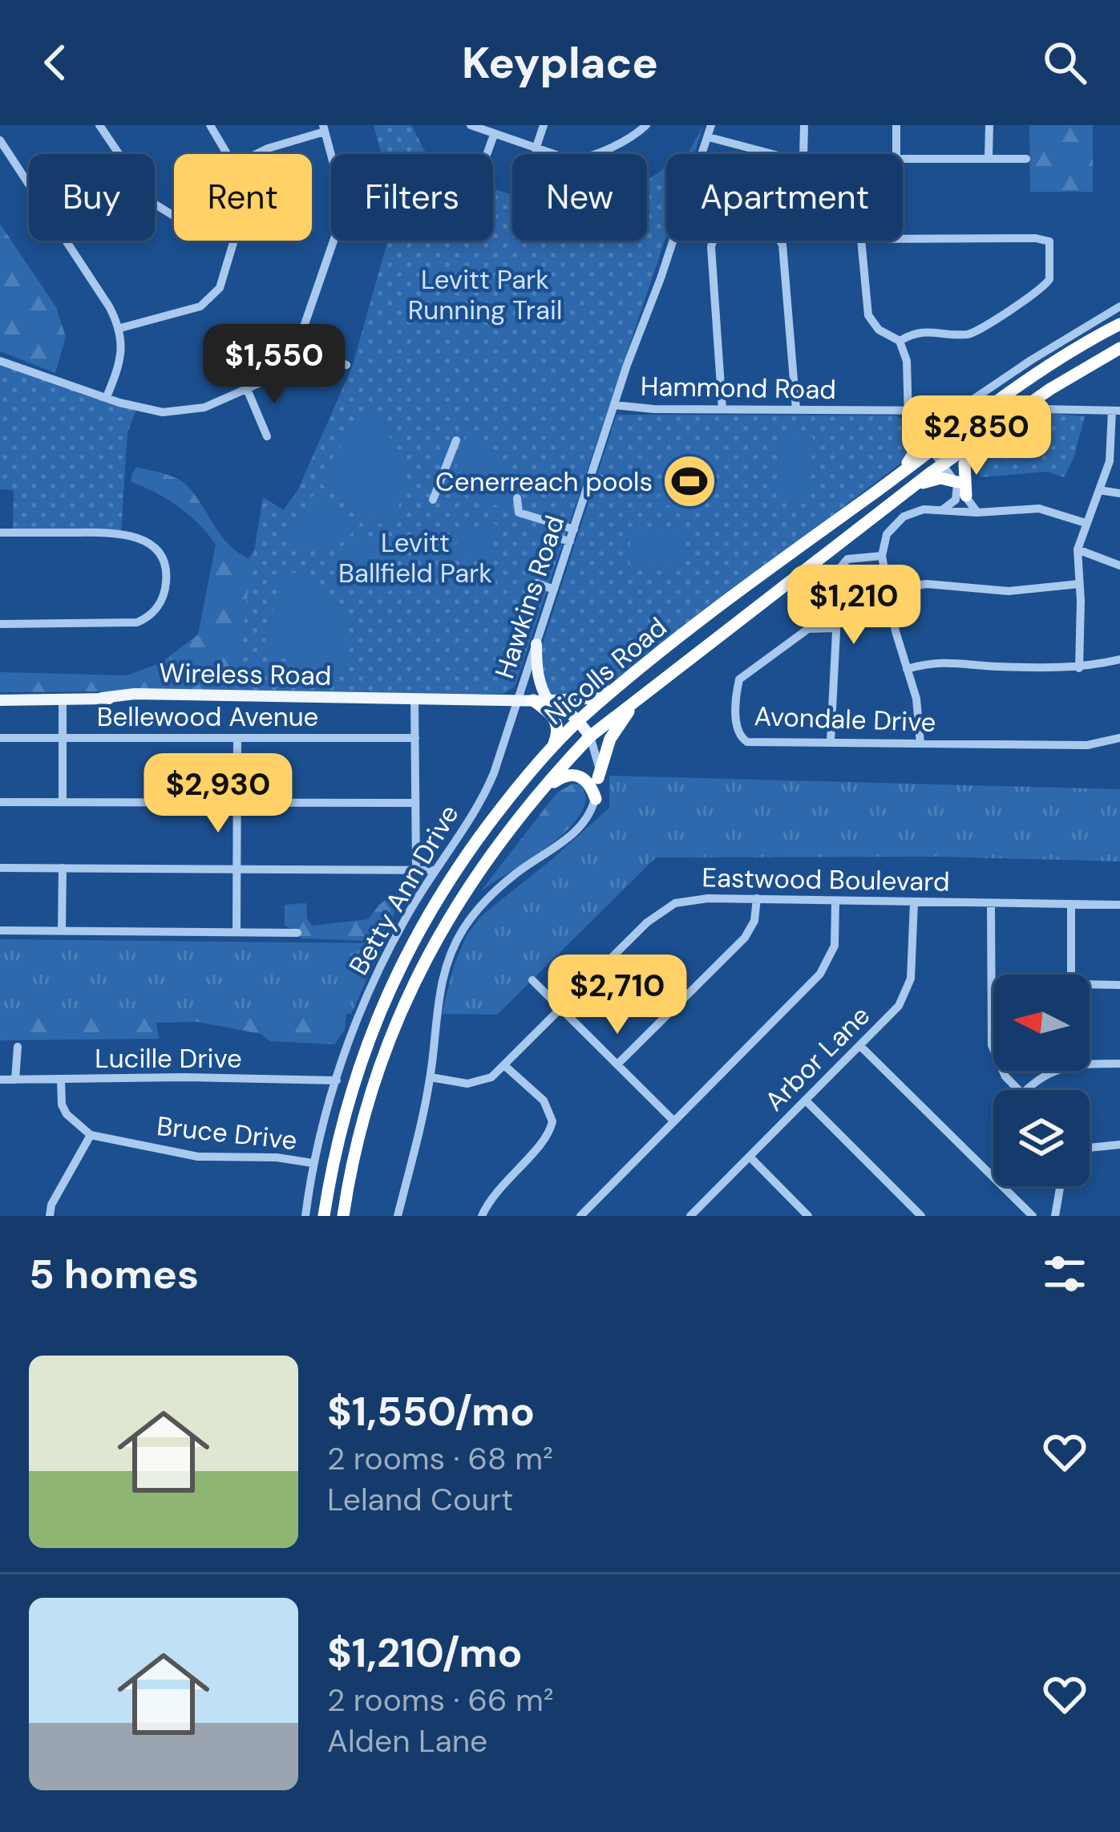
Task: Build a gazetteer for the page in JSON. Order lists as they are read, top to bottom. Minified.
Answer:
{"streets":{"highway":["Nicolls Road"],"main road":["Hawkins Road","Wireless Road"],"street":["Hammond Road","Bellewood Avenue","Avondale Drive","Eastwood Boulevard","Betty Ann Drive","Lucille Drive","Arbor Lane","Bruce Drive"]},"crossings":[["Hammond Road","Hawkins Road"],["Hawkins Road","Nicolls Road"],["Hawkins Road","Wireless Road"],["Hawkins Road","Eastwood Boulevard"],["Hawkins Road","Betty Ann Drive"],["Wireless Road","Betty Ann Drive"],["Eastwood Boulevard","Arbor Lane"],["Betty Ann Drive","Lucille Drive"],["Betty Ann Drive","Bruce Drive"]],"parks":["Levitt Park Running Trail","Levitt Ballfield Park"],"places":{"sports":["Cenerreach pools"]},"north":"left","page":{"header":"Keyplace","chip":["Buy","Rent","Filters","New","Apartment"],"price":["$1,550","$2,850","$1,210","$2,930","$2,710"],"heading":"5 homes","list":[{"name":"$1,550/mo","note":"2 rooms · 68 m² · Leland Court"},{"name":"$1,210/mo","note":"2 rooms · 66 m² · Alden Lane"}]}}
